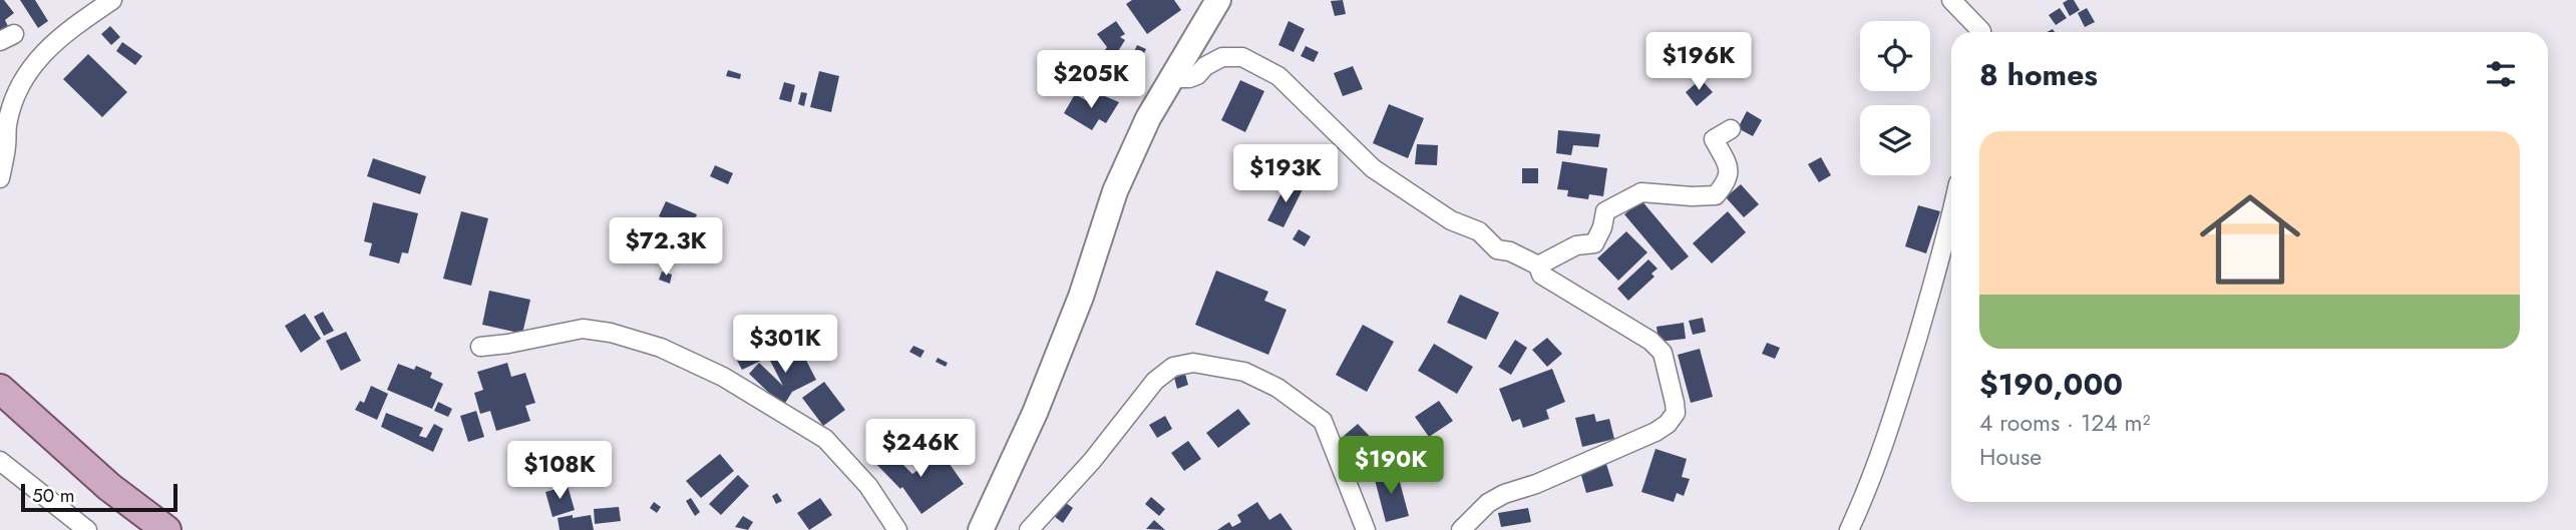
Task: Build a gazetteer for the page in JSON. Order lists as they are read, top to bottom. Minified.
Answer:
{"scale_bar":"50 m","page":{"price":["$196K","$205K","$193K","$72.3K","$301K","$246K","$190K","$108K"],"heading":"8 homes","list":[{"name":"$190,000","note":"4 rooms · 124 m² · House"}],"scale":"50 m"}}
